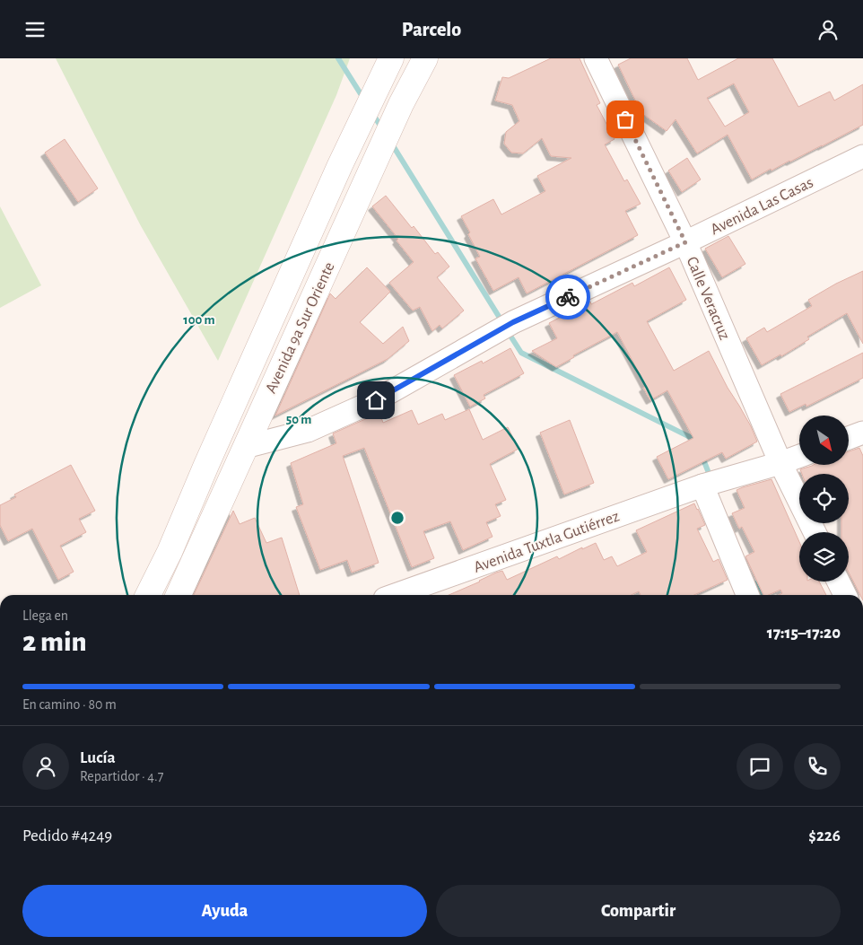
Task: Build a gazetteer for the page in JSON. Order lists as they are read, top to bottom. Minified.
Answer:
{"streets":{"main road":["Avenida 9a Sur Oriente"],"street":["Avenida Las Casas","Calle Veracruz","Avenida Tuxtla Gutiérrez"]},"crossings":[["Avenida Las Casas","Calle Veracruz"],["Avenida Las Casas","Avenida 9a Sur Oriente"],["Calle Veracruz","Avenida Tuxtla Gutiérrez"]],"north":"bottom right","page":{"header":"Parcelo","heading":["2 min","Llega en","17:15–17:20"],"panel":["Lucía","Repartidor · 4.7","Pedido #4249","$226"],"bar":"En camino · 80 m","buttons":["Ayuda","Compartir"]},"rings":["100 m","50 m"]}
